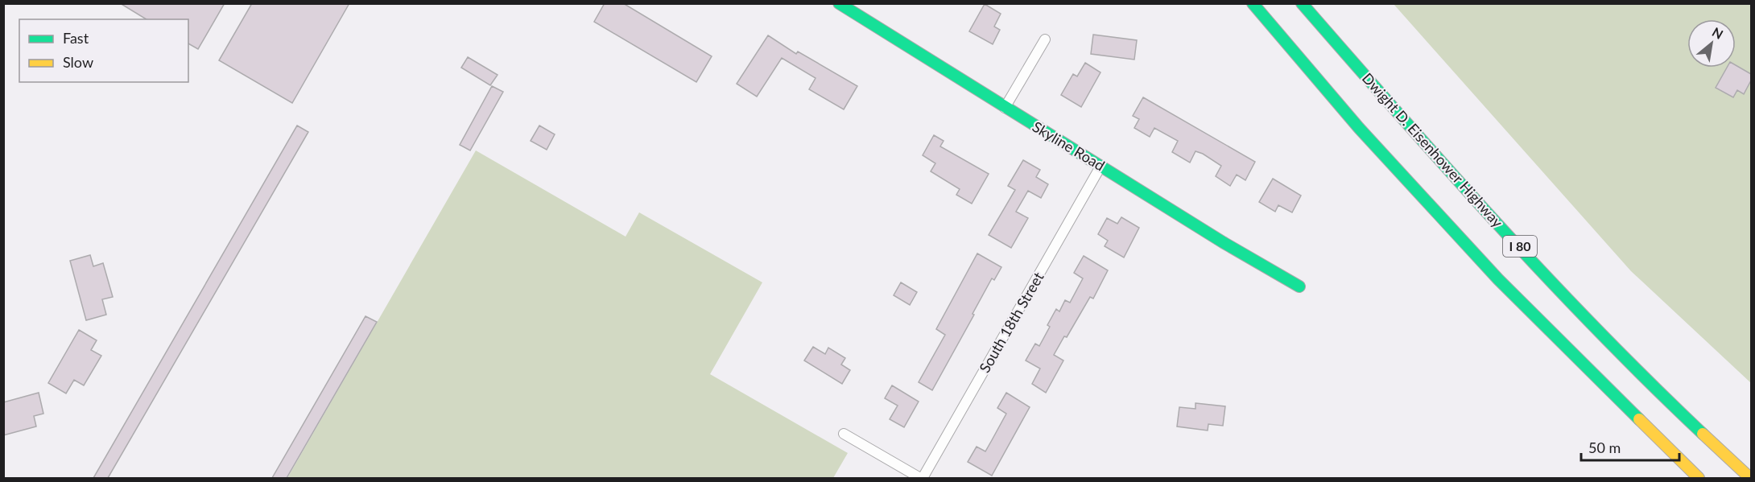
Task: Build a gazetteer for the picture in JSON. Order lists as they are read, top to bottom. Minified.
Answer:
{"streets":{"main road":["Skyline Road","Dwight D. Eisenhower Highway","I 80"],"street":["South 18th Street"]},"crossings":[["Skyline Road","South 18th Street"]],"legend":["Fast","Slow"],"scale_bar":"50 m","north":"top right"}
